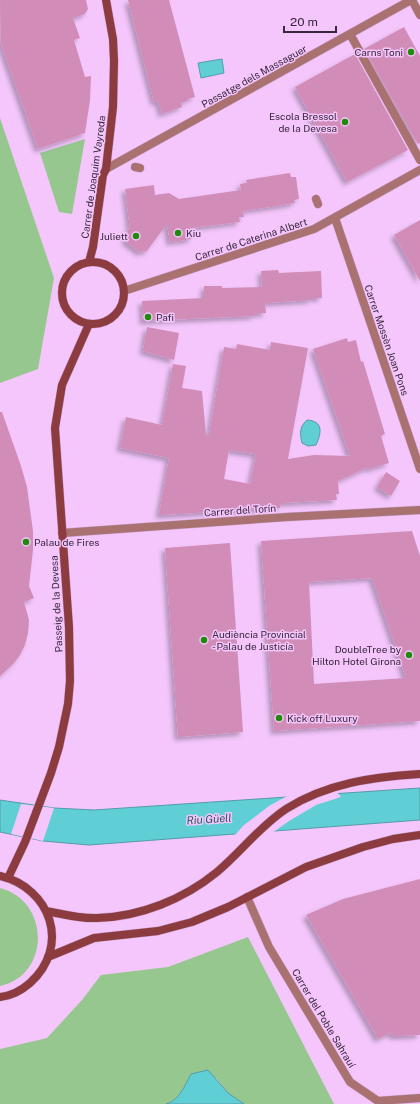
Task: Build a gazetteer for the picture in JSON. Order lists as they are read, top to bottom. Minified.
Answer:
{"streets":{"street":["Passatge dels Massaguer","Carrer de Joaquim Vayreda","Carrer de Caterina Albert","Carrer Mossèn Joan Pons","Carrer del Torín","Passeig de la Devesa","Carrer del Poble Sahrauí"]},"crossings":[["Passatge dels Massaguer","Carrer de Joaquim Vayreda"],["Carrer de Joaquim Vayreda","Carrer de Caterina Albert"],["Carrer de Joaquim Vayreda","Passeig de la Devesa"],["Carrer de Caterina Albert","Carrer Mossèn Joan Pons"],["Carrer de Caterina Albert","Passeig de la Devesa"],["Carrer del Torín","Passeig de la Devesa"]],"water":["Riu Güell"],"places":["Carns Toni","Escola Bressol de la Devesa","Kiu","Juliett","Pafi","Palau de Fires","Audiència Provincial - Palau de Justicía","DoubleTree by Hilton Hotel Girona","Kick off Luxury"],"scale_bar":"20 m"}
